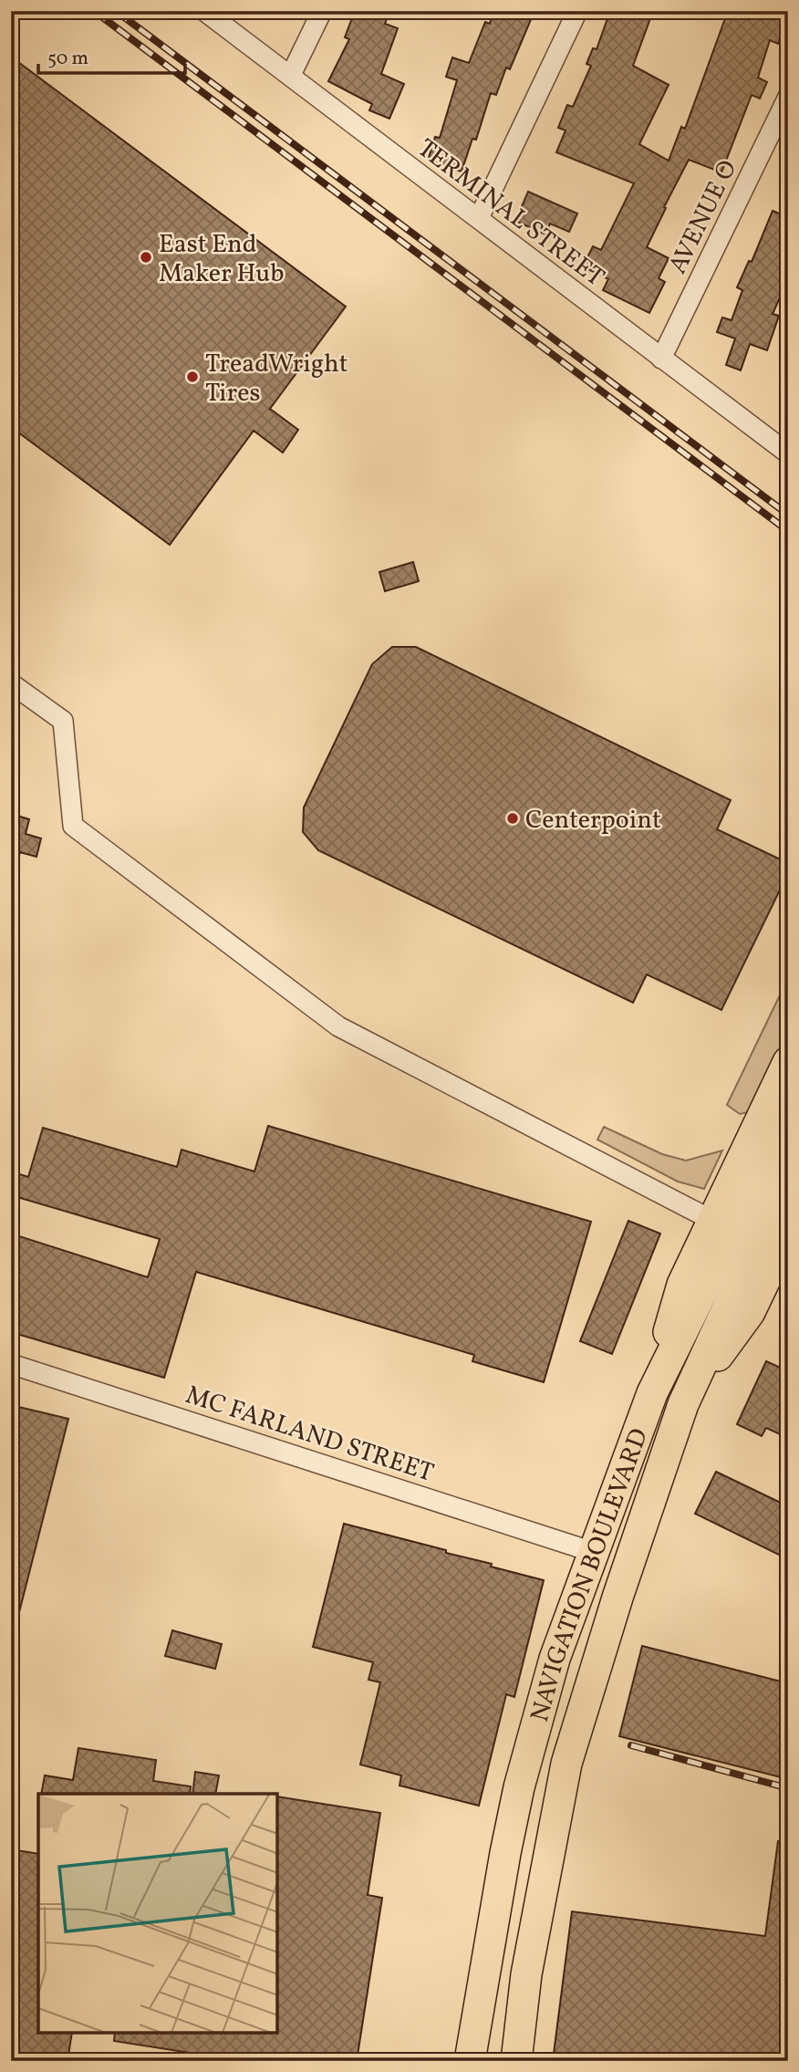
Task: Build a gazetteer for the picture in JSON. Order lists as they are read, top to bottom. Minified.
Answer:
{"streets":{"main road":["NAVIGATION BOULEVARD"],"street":["TERMINAL STREET","AVENUE O","MC FARLAND STREET"]},"crossings":[["TERMINAL STREET","AVENUE O"],["MC FARLAND STREET","NAVIGATION BOULEVARD"]],"places":["East End Maker Hub","TreadWright Tires","Centerpoint"],"scale_bar":"50 m"}
